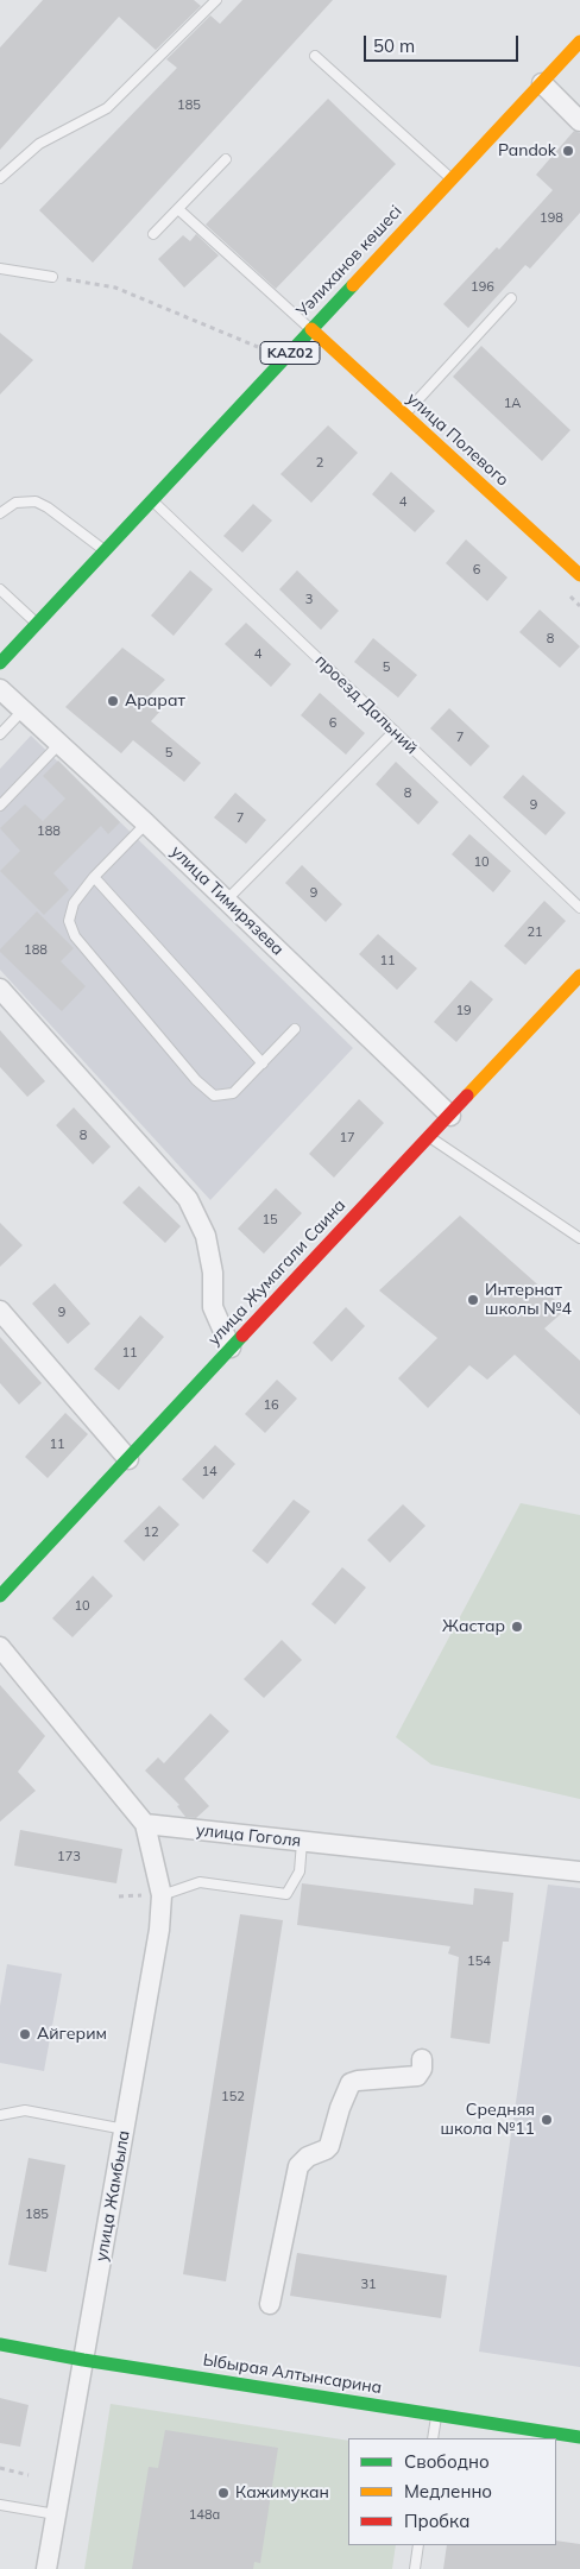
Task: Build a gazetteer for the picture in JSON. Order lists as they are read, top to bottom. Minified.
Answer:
{"streets":{"main road":["Уәлиханов көшесі","KАZ02","улица Полевого","улица Жумагали Саина","Ыбырая Алтынсарина"],"street":["улица Тимирязева","улица Гоголя","улица Жамбыла"],"lane":["проезд Дальний"]},"crossings":[["Уәлиханов көшесі","улица Полевого"],["Уәлиханов көшесі","проезд Дальний"],["улица Тимирязева","улица Жумагали Саина"],["улица Гоголя","улица Жамбыла"],["улица Жамбыла","Ыбырая Алтынсарина"]],"places":["Pandok","Арарат","Интернат школы №4","Жастар","Айгерим","Средняя школа №11","Кажимукан"],"house_numbers":["185","198","196","1А","2","4","6","3","8","4","5","6","7","5","8","9","7","188","10","9","21","188","11","19","8","17","15","9","11","16","11","14","12","10","173","154","152","185","31","148а"],"legend":["Свободно","Медленно","Пробка"],"scale_bar":"50 m"}
